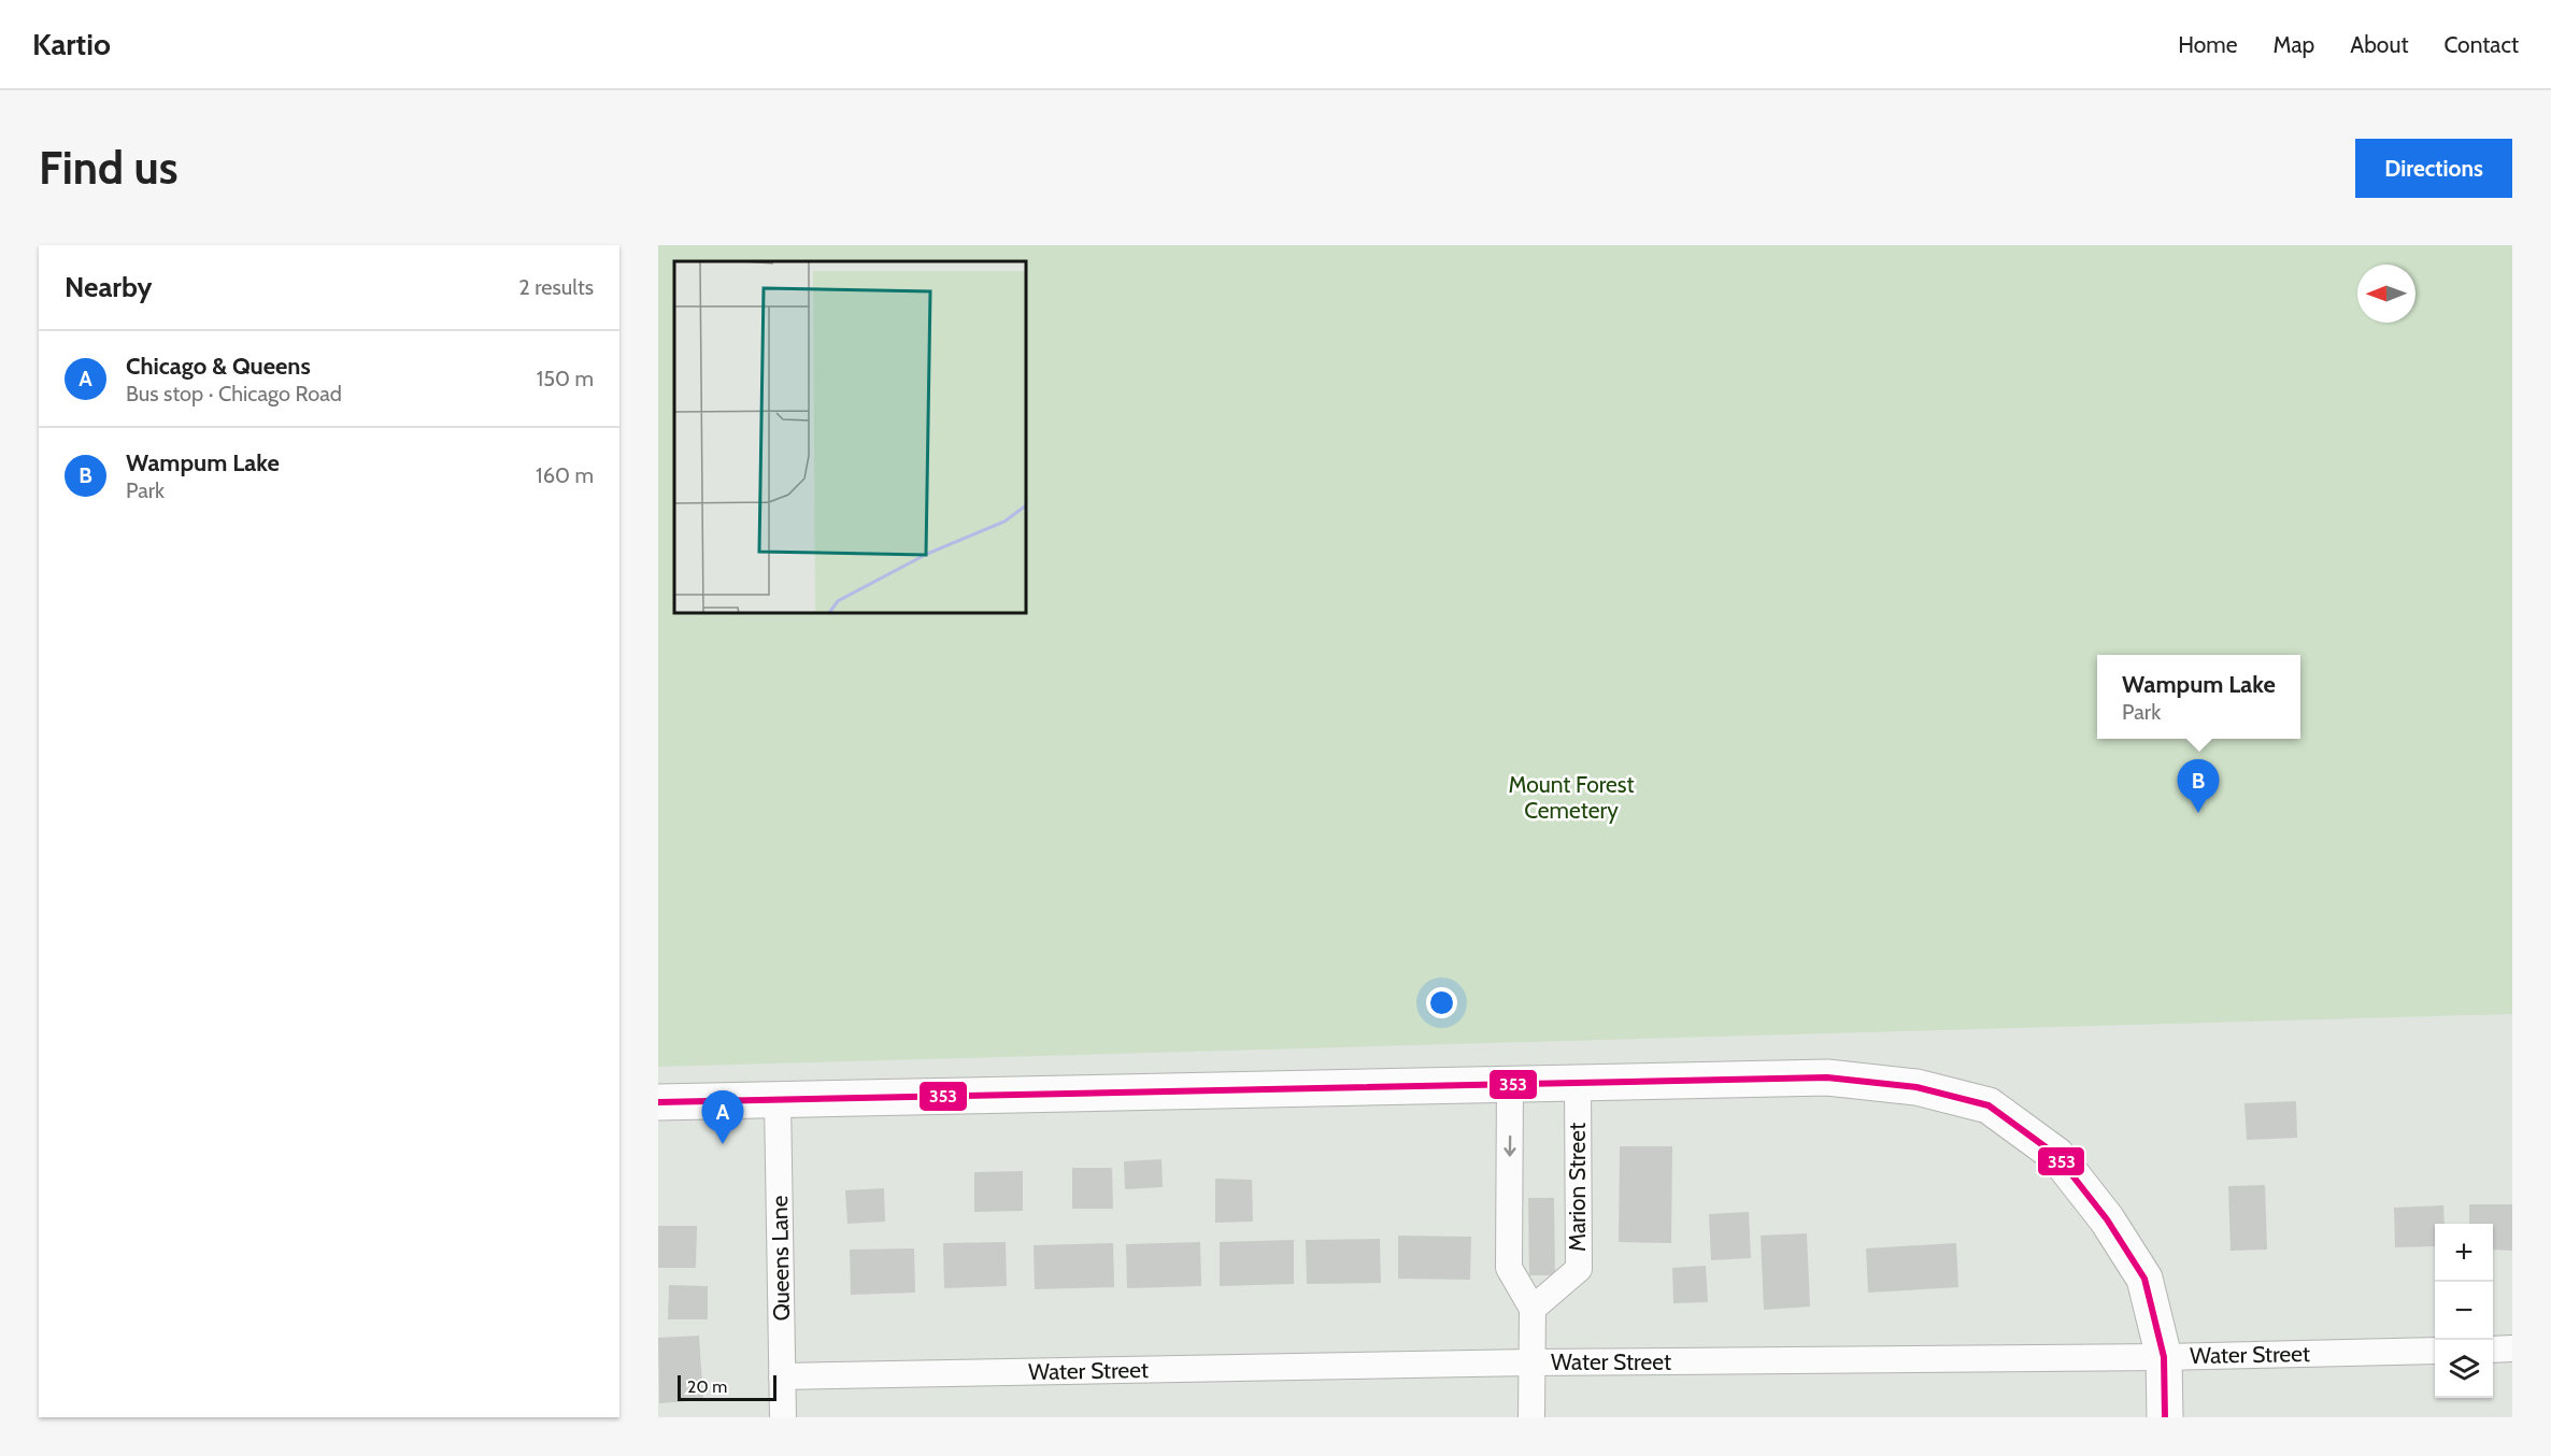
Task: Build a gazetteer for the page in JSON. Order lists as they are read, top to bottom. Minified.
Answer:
{"streets":{"street":["Marion Street","Queens Lane","Water Street"]},"crossings":[["Queens Lane","Water Street"]],"parks":["Mount Forest Cemetery"],"lines":["transit line 353"],"scale_bar":"20 m","north":"left","page":{"header":"Kartio","nav":["Home","Map","About","Contact"],"buttons":"Directions","title":"Find us","heading":["Nearby","2 results"],"list":[{"mark":"A","name":"Chicago & Queens","note":"Bus stop · Chicago Road","value":"150 m"},{"mark":"B","name":"Wampum Lake","note":"Park","value":"160 m"}],"popup":["Wampum Lake","Park"],"pins":["B","A"],"map_buttons":["+","−"],"scale":"20 m"}}
